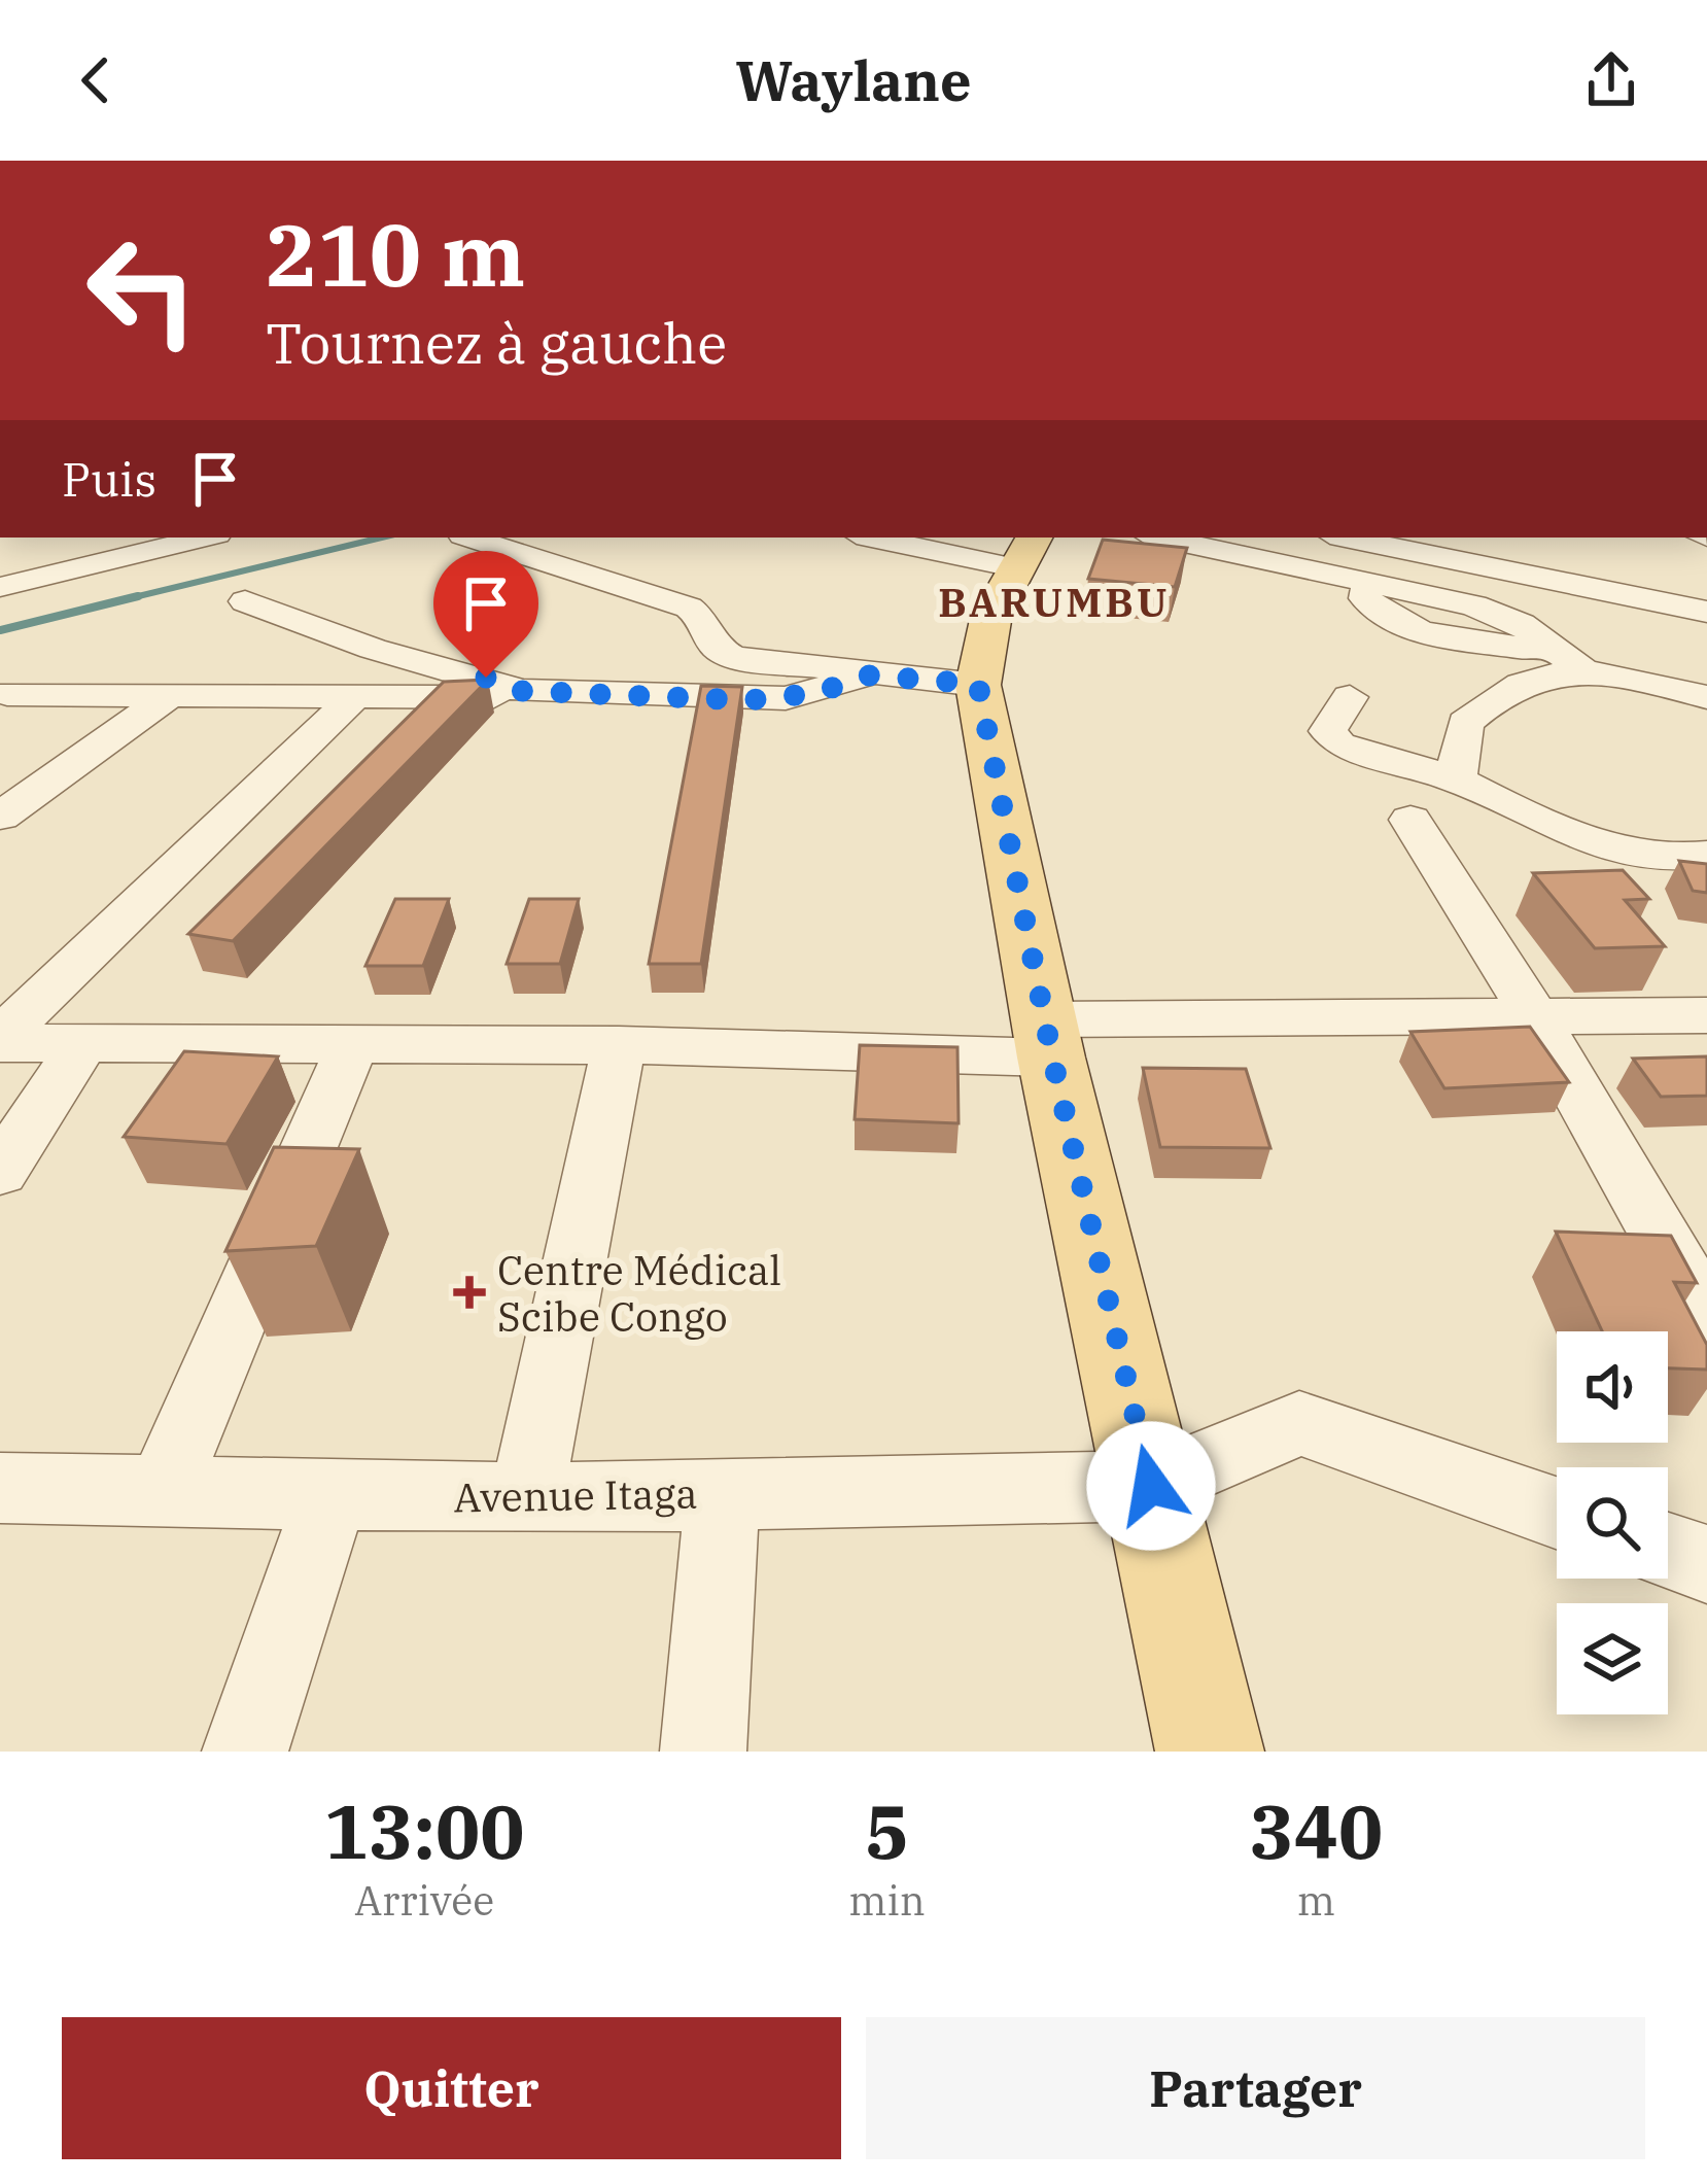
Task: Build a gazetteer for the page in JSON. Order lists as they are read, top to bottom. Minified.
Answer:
{"streets":{"street":["Avenue Itaga"]},"districts":["BARUMBU"],"places":{"health":["Centre Médical Scibe Congo"]},"page":{"header":"Waylane","turn":["210 m","Tournez à gauche"],"then":"Puis","eta":["13:00","Arrivée","5","min","340","m"],"buttons":["Quitter","Partager"]}}
